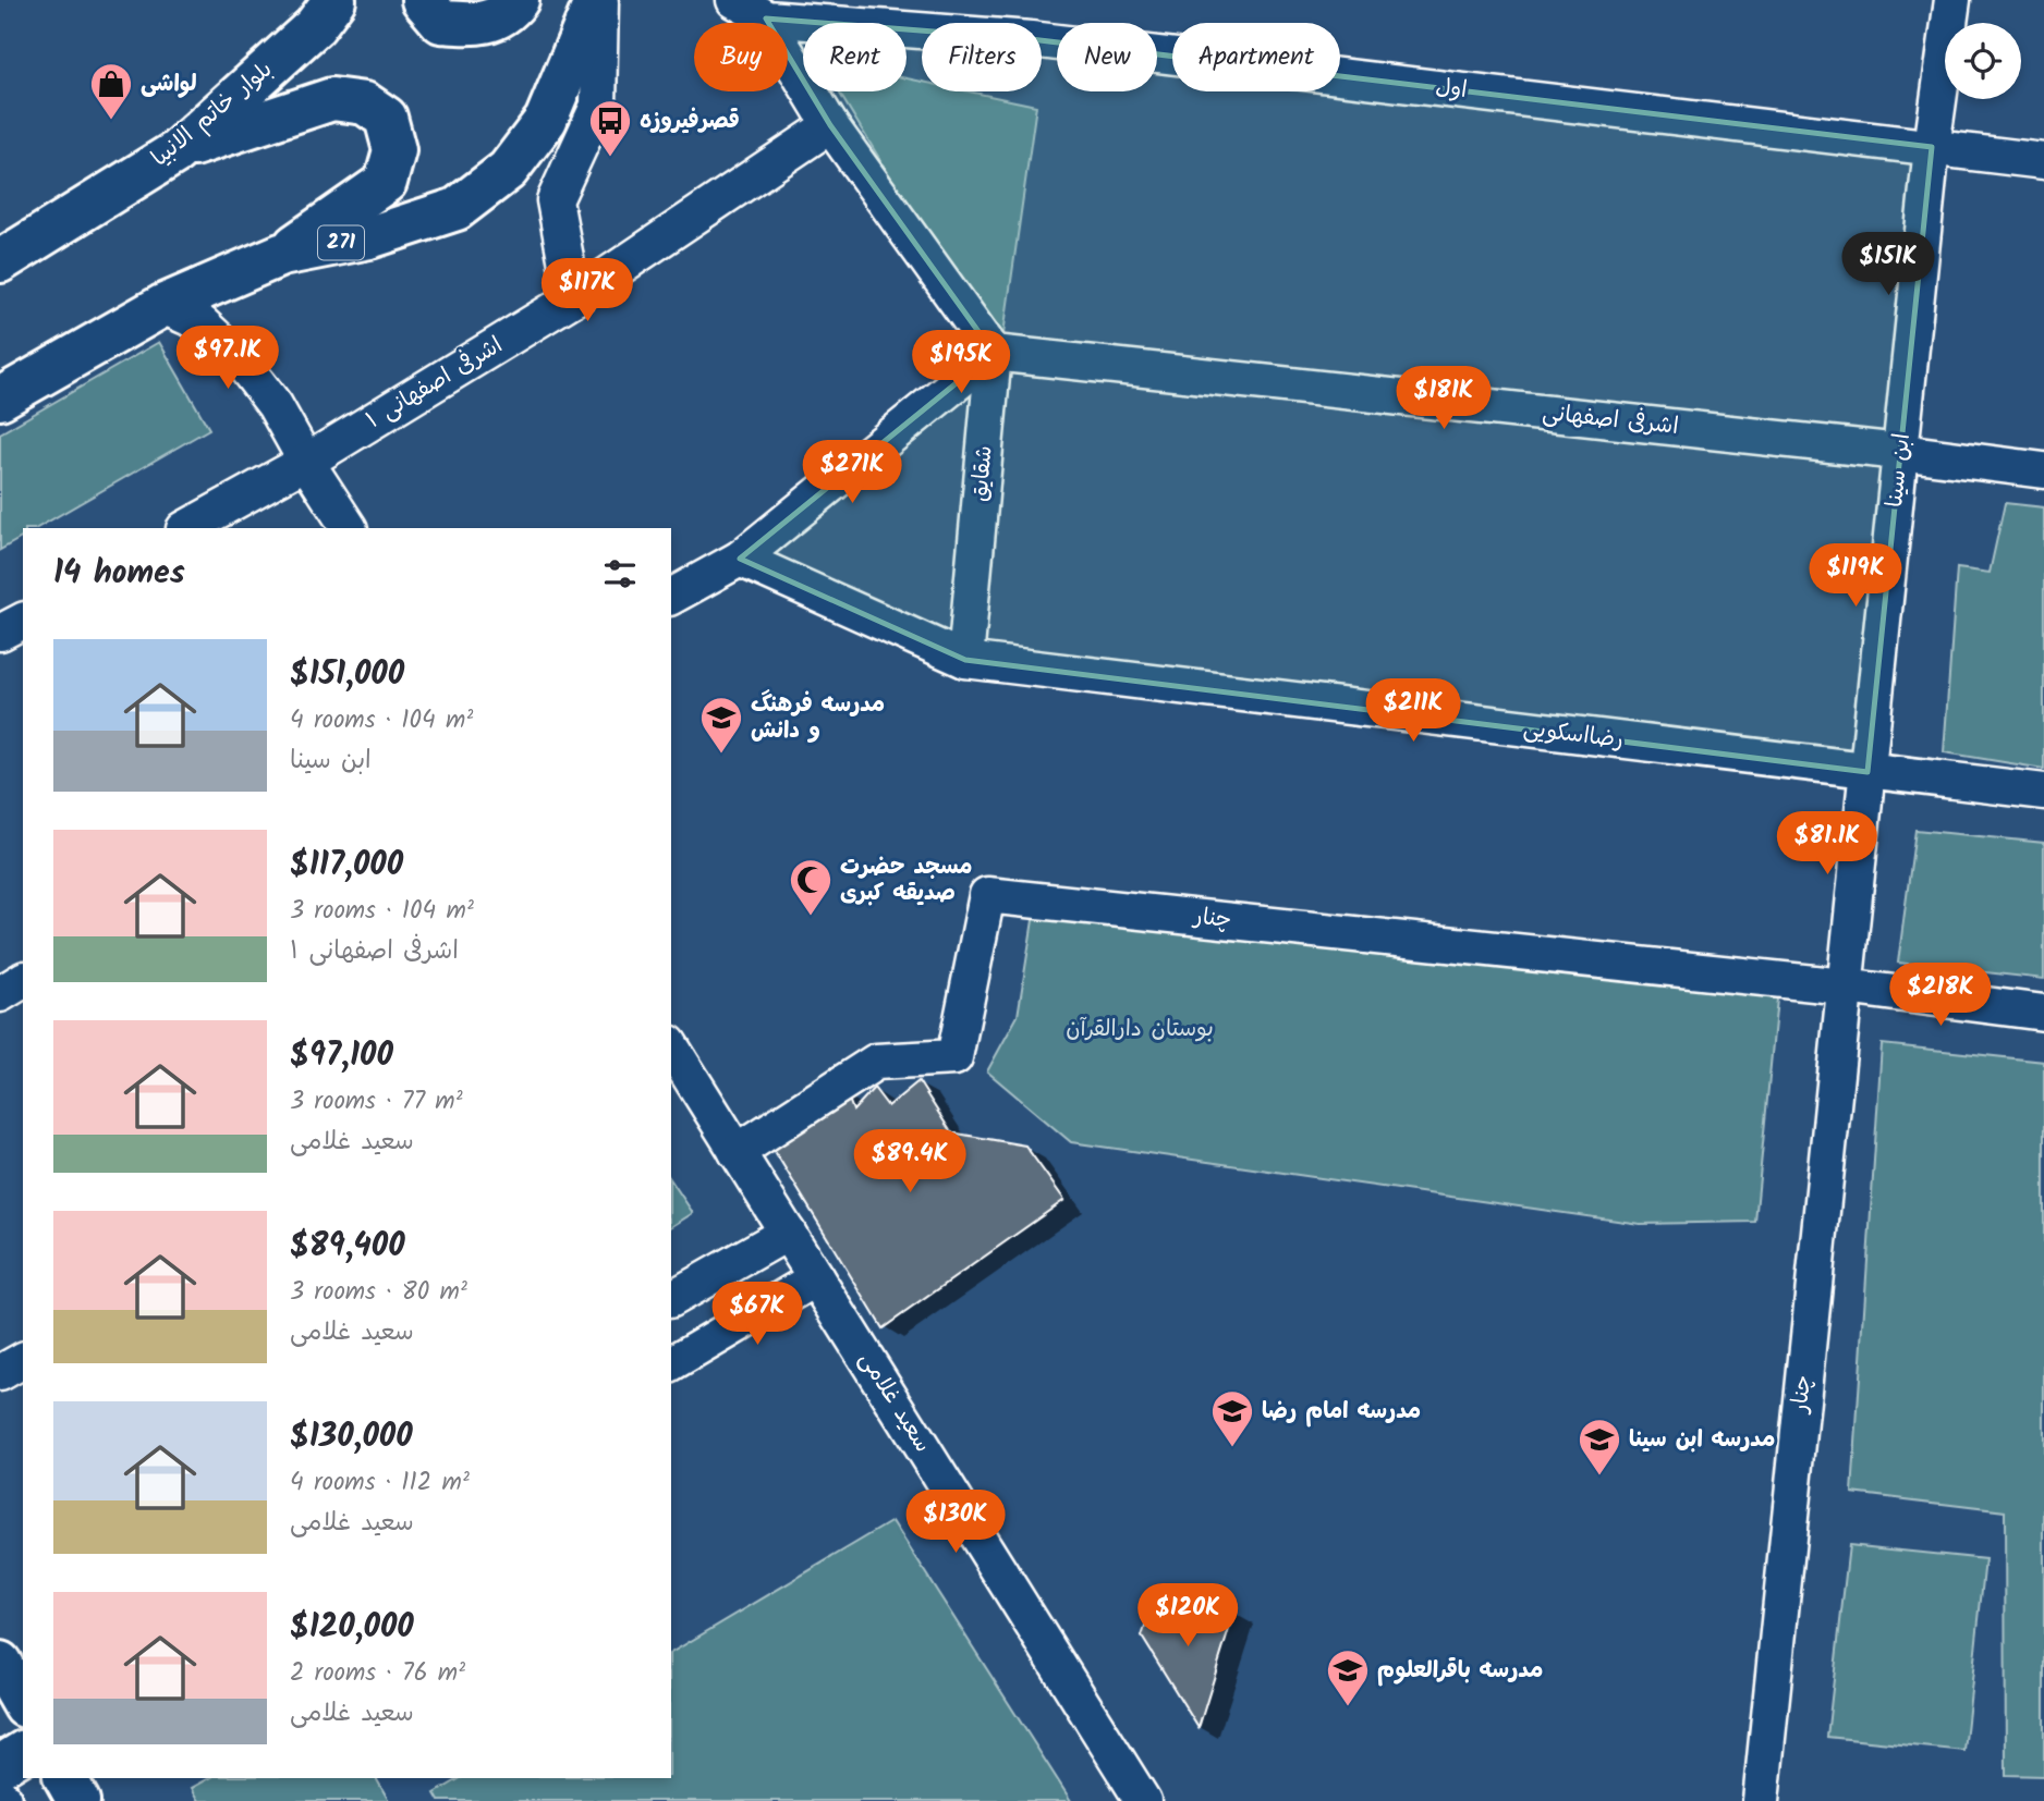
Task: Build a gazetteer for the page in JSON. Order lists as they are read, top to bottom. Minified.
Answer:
{"streets":{"main road":["بلوار خاتم الانبیا","271"],"street":["اول","اشرفی اصفهانی ۱","اشرفی اصفهانی","ابن سینا","شقایق","رضااسکویی","چنار","سعید غلامی"]},"crossings":[["اول","ابن سینا"],["اشرفی اصفهانی","ابن سینا"],["اشرفی اصفهانی","شقایق"],["ابن سینا","رضااسکویی"],["ابن سینا","چنار"],["شقایق","رضااسکویی"],["چنار","سعید غلامی"]],"parks":["بوستان دارالقرآن"],"places":{"shop":["لواشی"],"bus stop":["قصرفیروزه"],"school or university":["مدرسه فرهنگ و دانش","مدرسه امام رضا","مدرسه ابن سینا","مدرسه باقرالعلوم"],"mosque":["مسجد حضرت صدیقه کبری"]},"page":{"chip":["Buy","Rent","Filters","New","Apartment"],"price":["$151K","$117K","$97.1K","$195K","$181K","$271K","$119K","$211K","$81.1K","$218K","$89.4K","$67K","$130K","$120K"],"heading":"14 homes","list":[{"name":"$151,000","note":"4 rooms · 104 m² · ابن سینا"},{"name":"$117,000","note":"3 rooms · 104 m² · اشرفی اصفهانی ۱"},{"name":"$97,100","note":"3 rooms · 77 m² · سعید غلامی"},{"name":"$89,400","note":"3 rooms · 80 m² · سعید غلامی"},{"name":"$130,000","note":"4 rooms · 112 m² · سعید غلامی"},{"name":"$120,000","note":"2 rooms · 76 m² · سعید غلامی"}]}}
